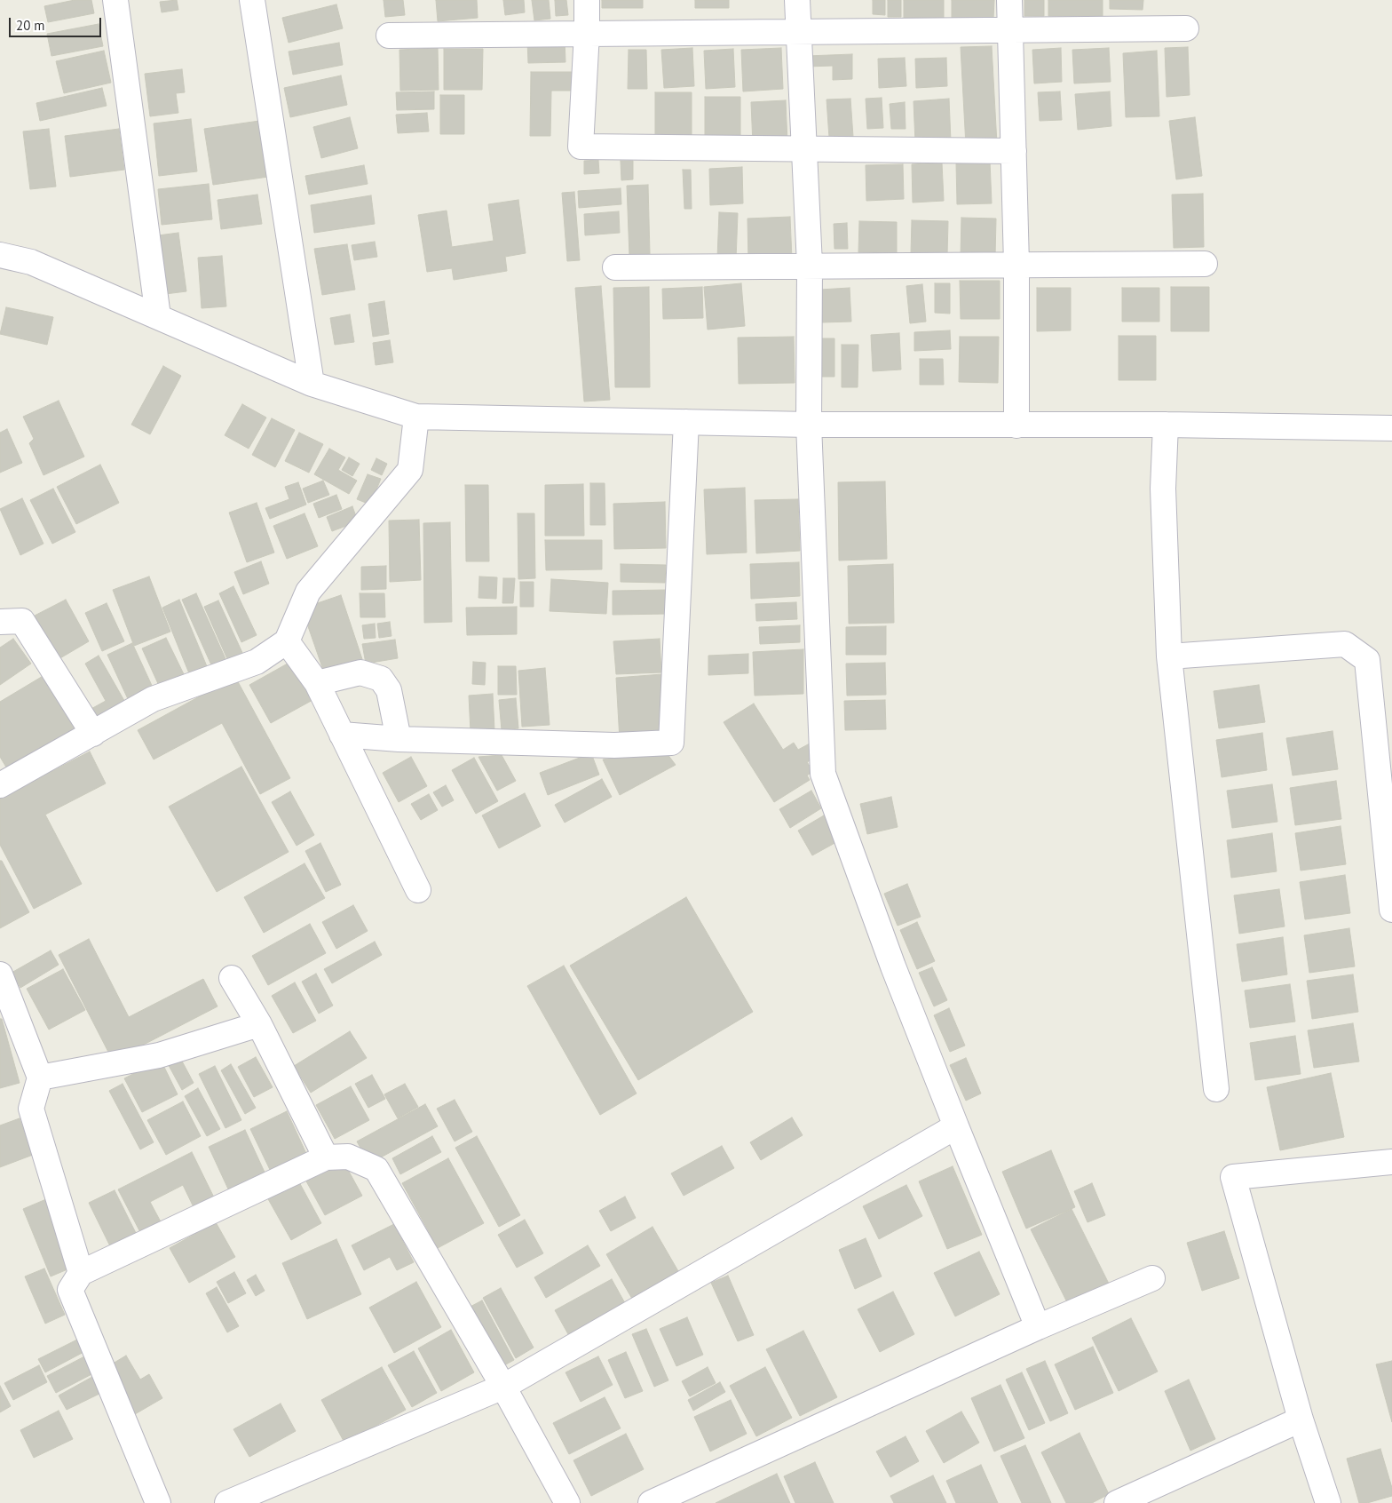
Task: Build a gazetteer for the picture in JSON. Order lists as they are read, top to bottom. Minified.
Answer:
{"scale_bar":"20 m"}
